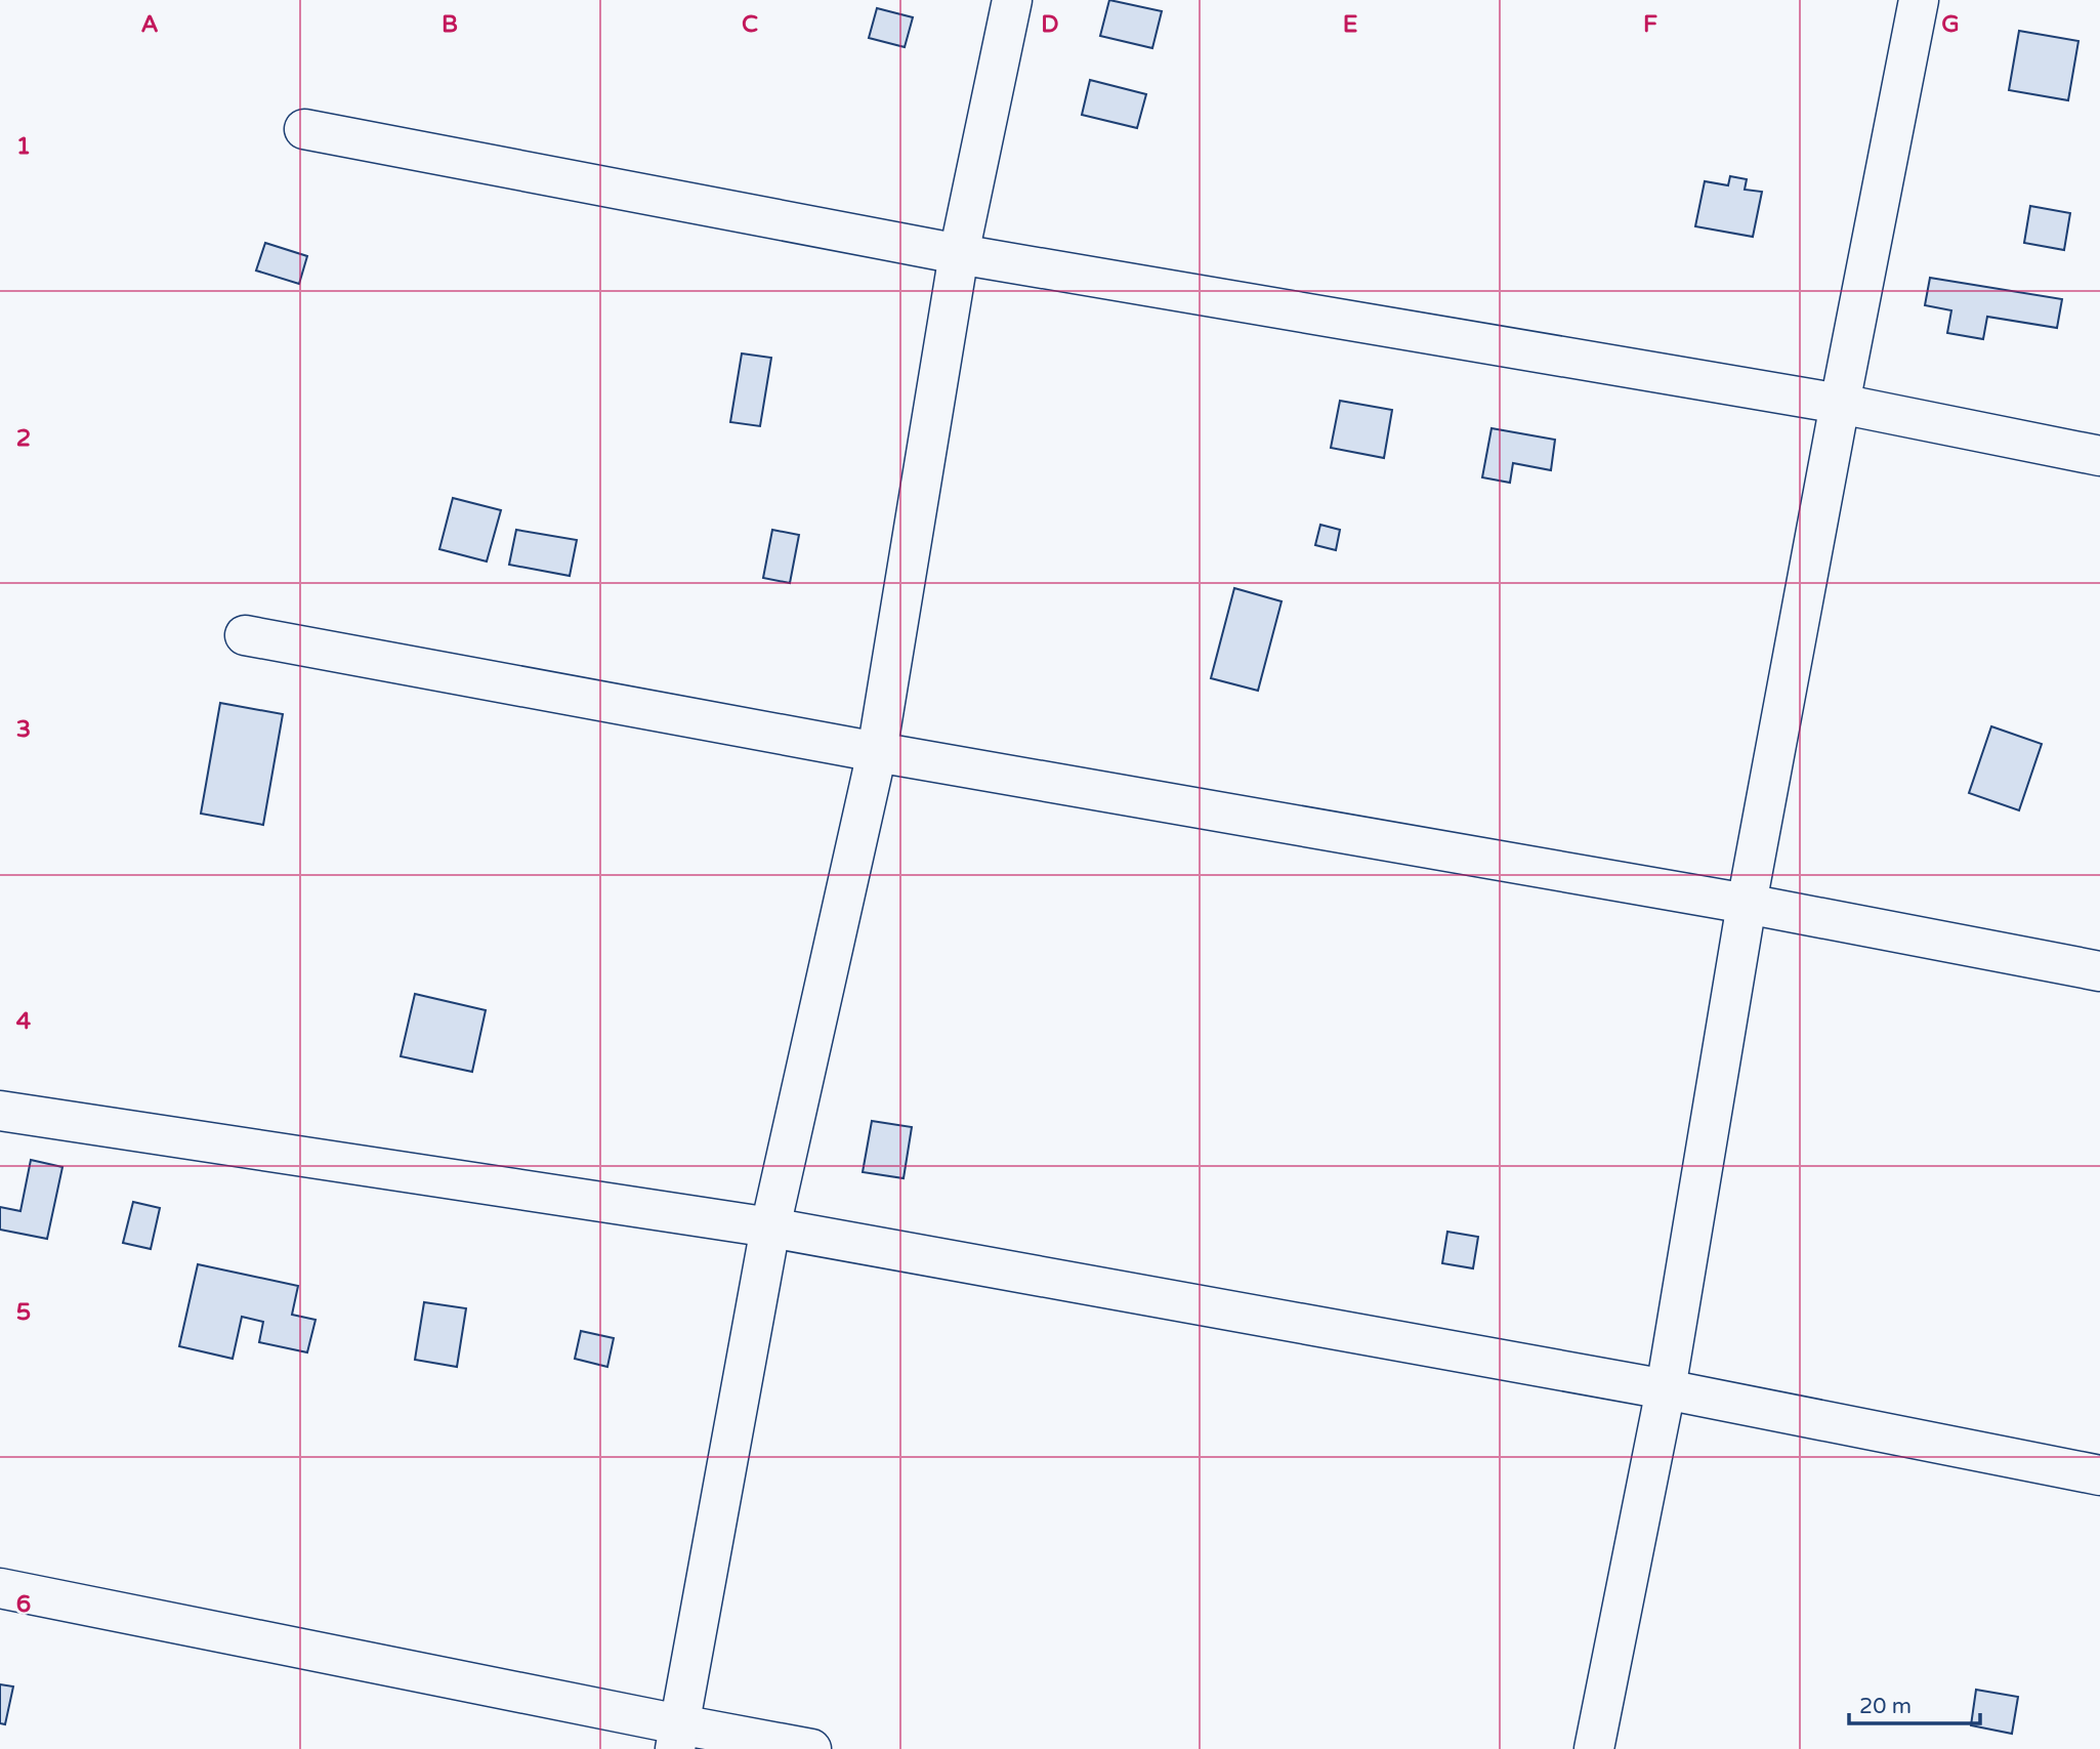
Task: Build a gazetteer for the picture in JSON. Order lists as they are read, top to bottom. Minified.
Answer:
{"scale_bar":"20 m","grid":{"columns":["A","B","C","D","E","F","G"],"rows":["1","2","3","4","5","6"]}}
